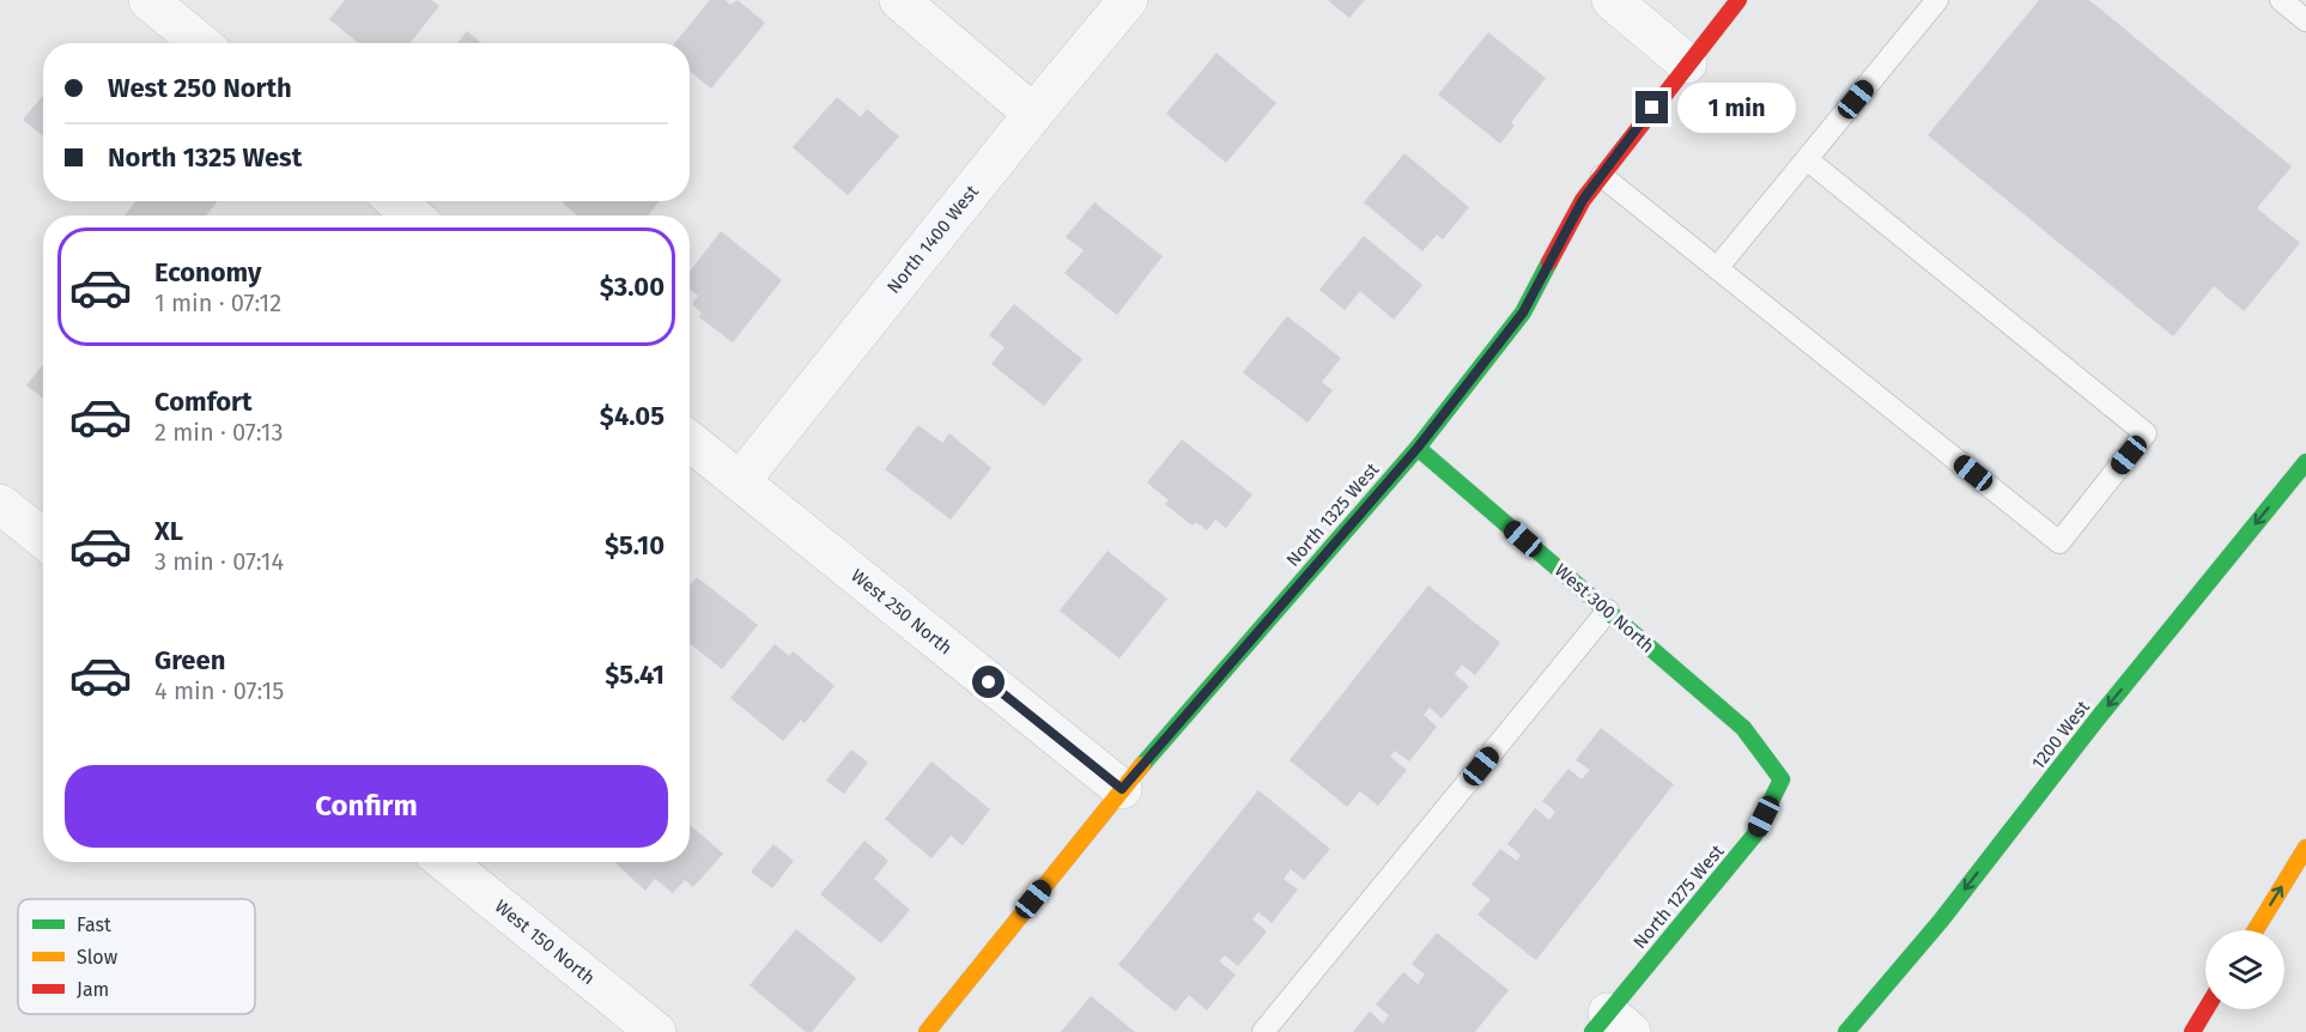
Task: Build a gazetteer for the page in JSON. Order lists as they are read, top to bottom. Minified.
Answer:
{"streets":{"street":["North 1400 West","North 1325 West","West 300 North","West 250 North","1200 West","North 1275 West","West 150 North"]},"crossings":[["North 1400 West","West 250 North"],["North 1325 West","West 300 North"],["North 1325 West","West 250 North"],["West 300 North","North 1275 West"]],"one_way":["1200 West"],"legend":["Fast","Slow","Jam"],"page":{"banner":["West 250 North","North 1325 West"],"bubble":"1 min","list":[{"name":"Economy","note":"1 min · 07:12","value":"$3.00"},{"name":"Comfort","note":"2 min · 07:13","value":"$4.05"},{"name":"XL","note":"3 min · 07:14","value":"$5.10"},{"name":"Green","note":"4 min · 07:15","value":"$5.41"}],"buttons":"Confirm"}}
